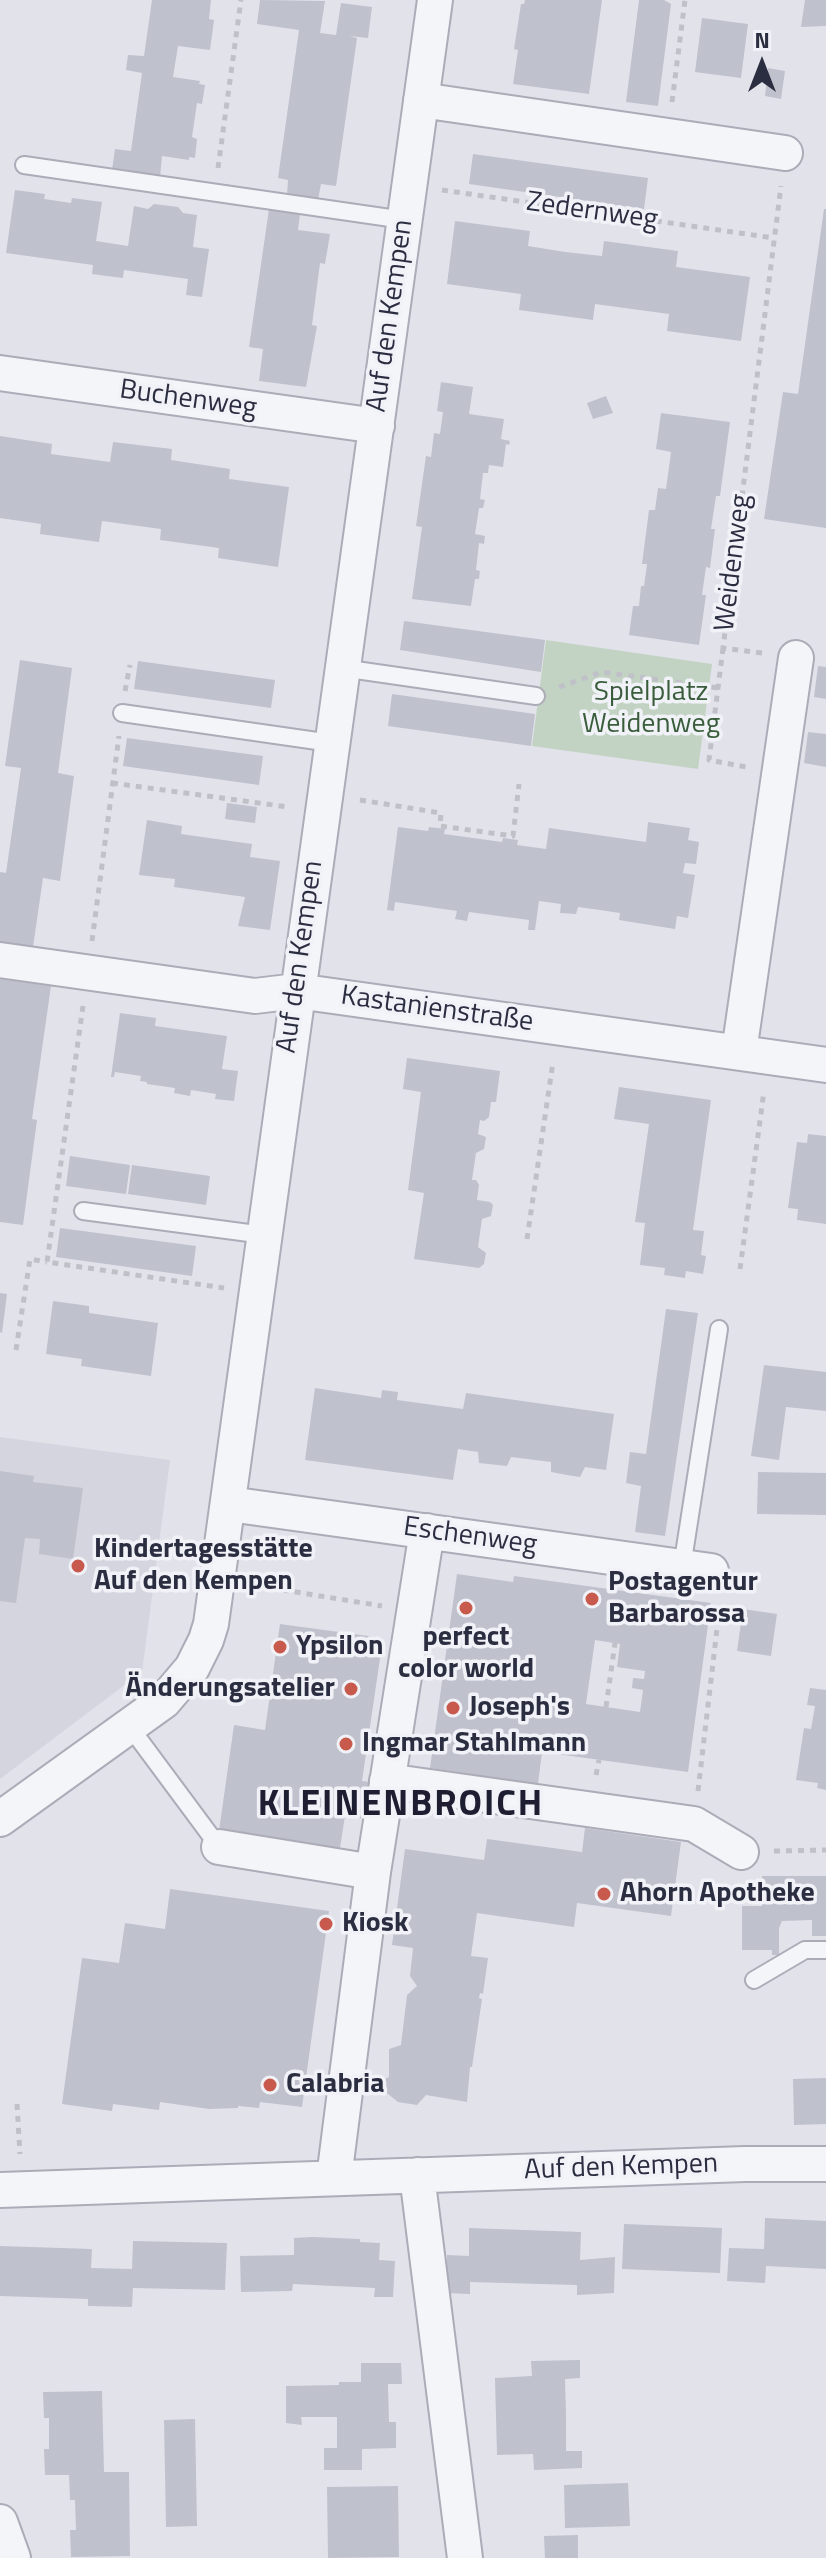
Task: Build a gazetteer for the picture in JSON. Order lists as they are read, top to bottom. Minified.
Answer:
{"streets":{"street":["Auf den Kempen","Buchenweg","Kastanienstraße","Eschenweg"],"path":["Zedernweg","Weidenweg"]},"crossings":[["Zedernweg","Auf den Kempen"],["Zedernweg","Weidenweg"],["Auf den Kempen","Buchenweg"],["Auf den Kempen","Kastanienstraße"],["Auf den Kempen","Eschenweg"]],"districts":["KLEINENBROICH"],"parks":["Spielplatz Weidenweg"],"places":["Kindertagesstätte Auf den Kempen","Postagentur Barbarossa","perfect color world","Ypsilon","Änderungsatelier","Joseph's","Ingmar Stahlmann","Ahorn Apotheke","Kiosk","Calabria"],"north":"top"}
